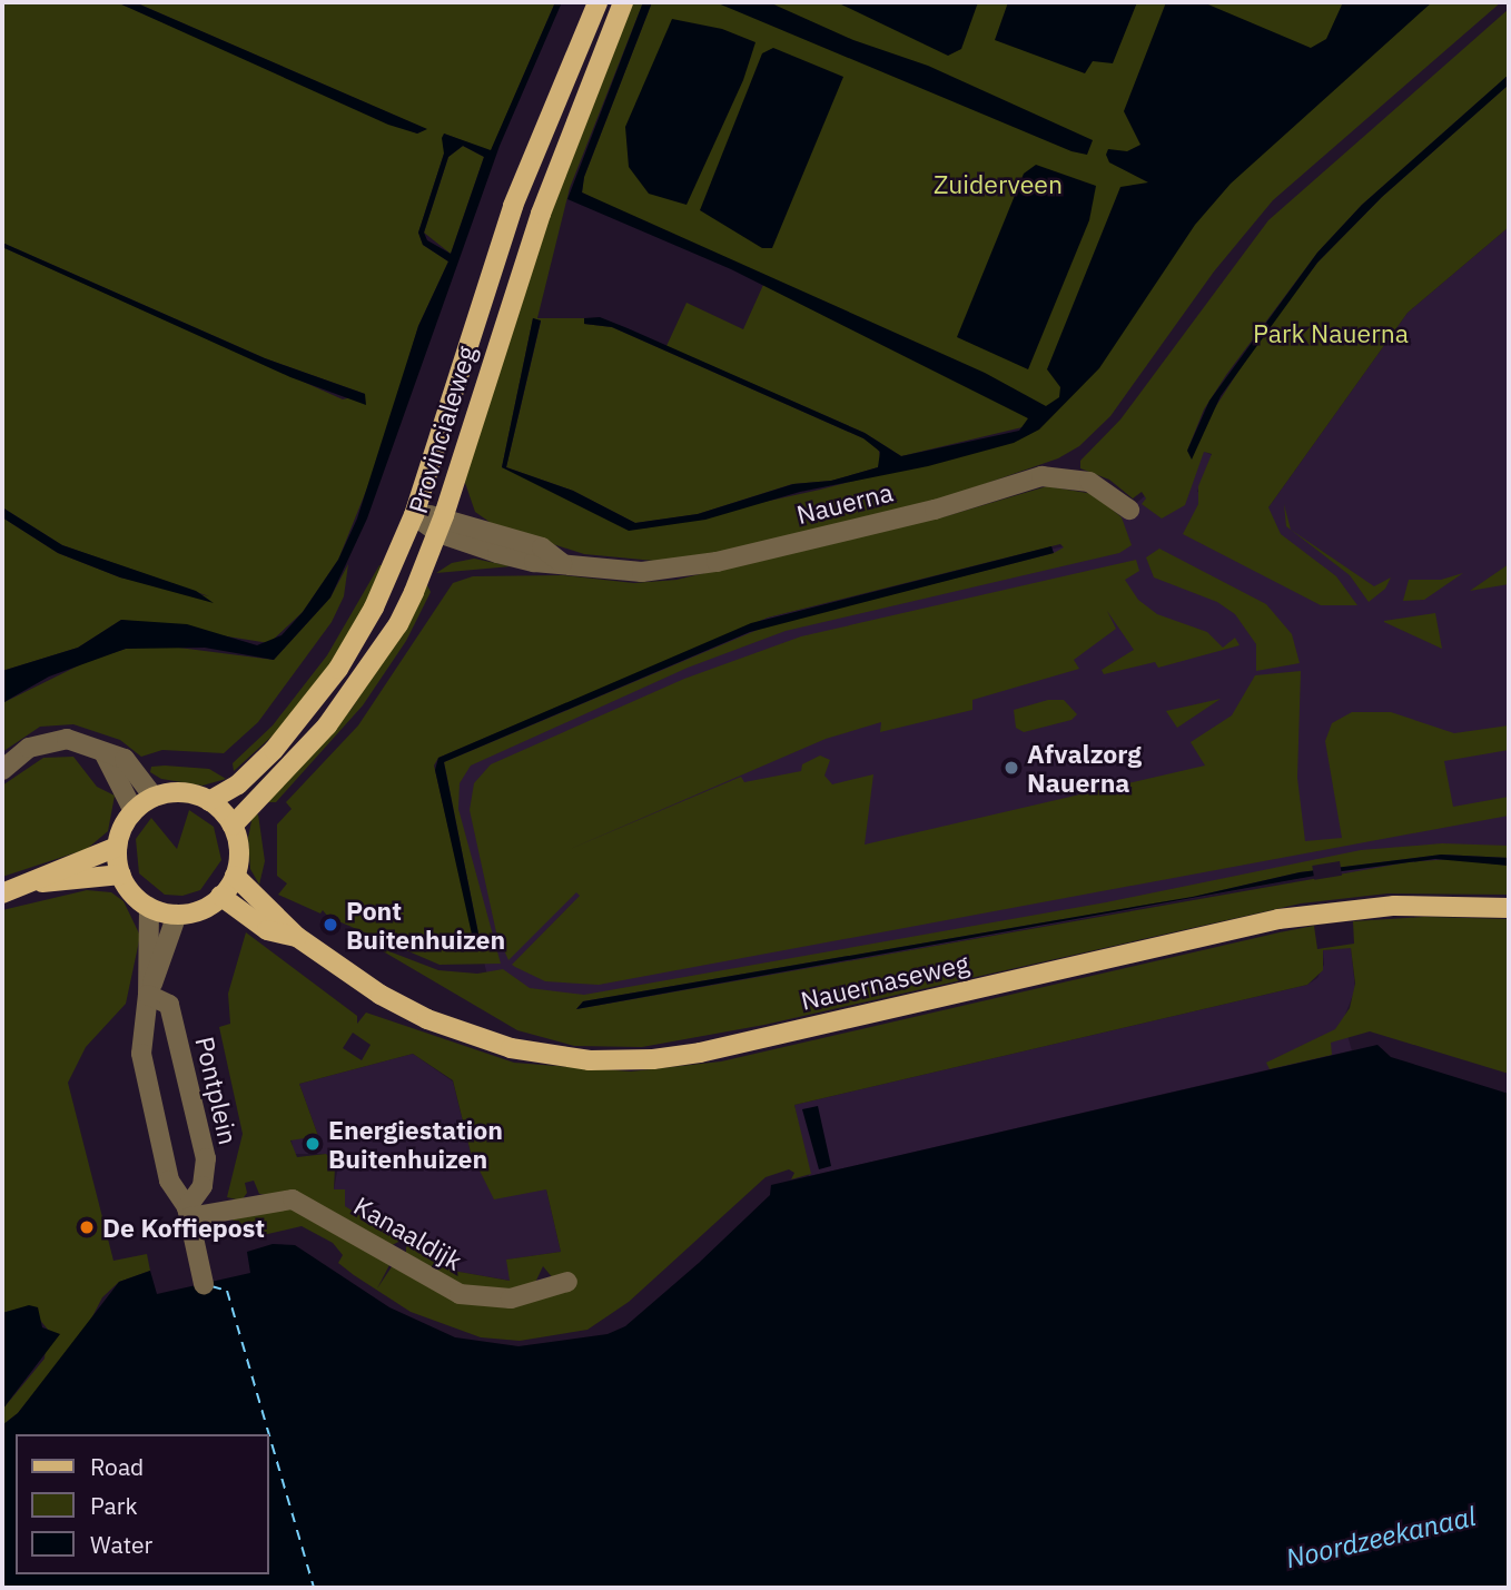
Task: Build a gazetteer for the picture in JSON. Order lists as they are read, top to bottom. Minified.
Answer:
{"streets":{"main road":["Provincialeweg","Nauernaseweg"],"street":["Nauerna","Pontplein","Kanaaldijk"]},"crossings":[["Provincialeweg","Nauerna"],["Provincialeweg","Nauernaseweg"],["Pontplein","Kanaaldijk"]],"water":["Noordzeekanaal"],"parks":["Zuiderveen","Park Nauerna"],"places":["Afvalzorg Nauerna","Pont Buitenhuizen","Energiestation Buitenhuizen","De Koffiepost"],"legend":["Road","Park","Water"]}
